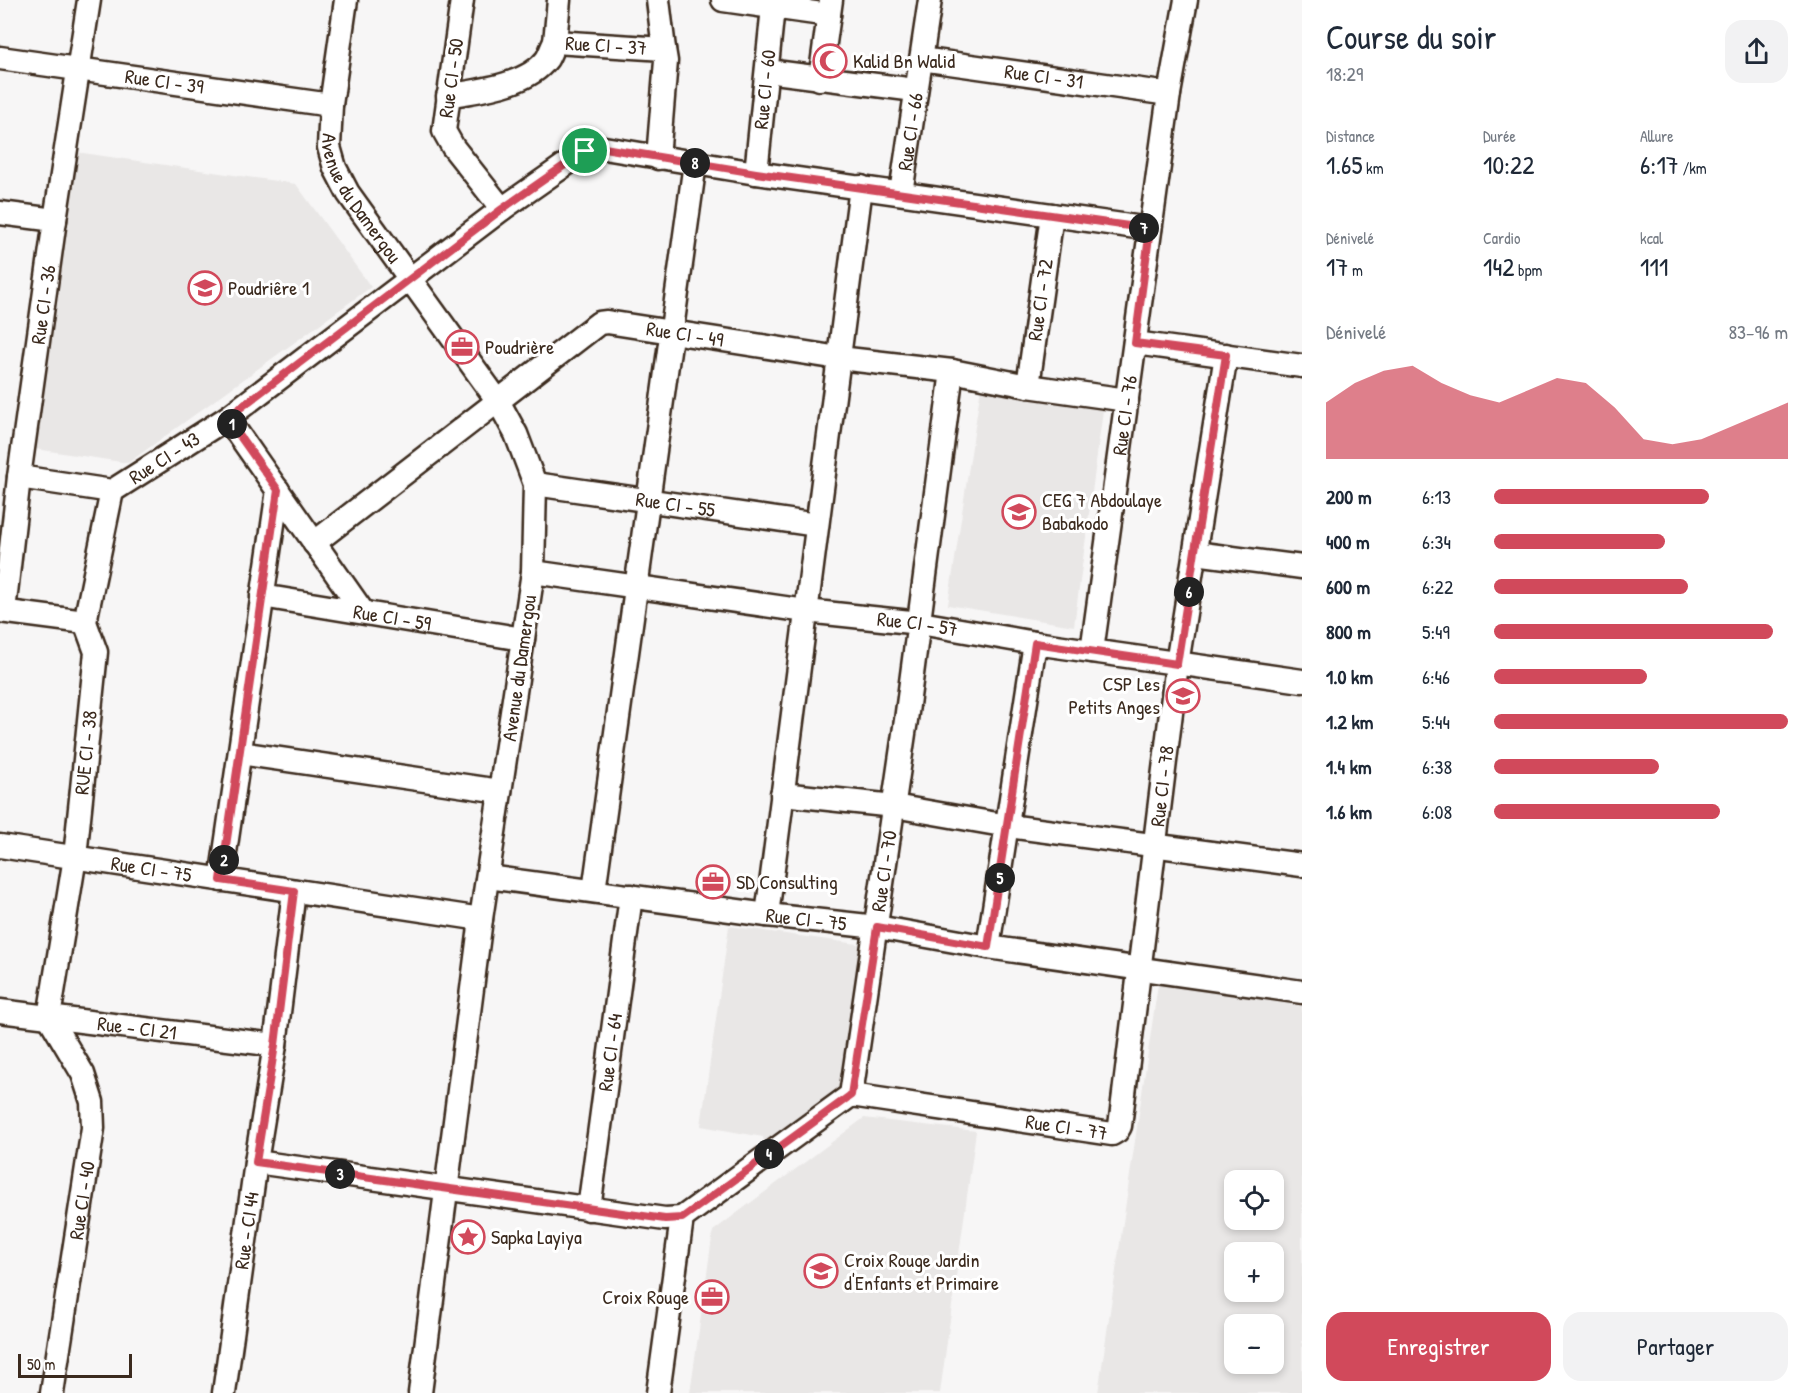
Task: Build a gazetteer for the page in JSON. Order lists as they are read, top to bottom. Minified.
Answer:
{"streets":{"street":["Rue CI - 37","Rue CI - 31","Rue CI - 50","Rue CI - 39","Rue CI - 60","Rue CI - 66","Avenue du Damergou","Rue CI - 72","Rue CI - 36","Rue CI - 49","Rue CI - 76","Rue CI - 43","Rue CI - 55","Rue CI - 59","Rue CI - 57","RUE CI - 38","Rue CI - 78","Rue CI - 75","Rue CI - 70","Rue - CI 21","Rue CI - 64","Rue CI - 77","Rue CI - 40","Rue - CI 44"]},"crossings":[["Rue CI - 37","Rue CI - 50"],["Rue CI - 31","Rue CI - 66"],["Rue CI - 31","Rue CI - 76"],["Rue CI - 50","Rue CI - 43"],["Rue CI - 39","Avenue du Damergou"],["Rue CI - 39","Rue CI - 36"],["Rue CI - 60","Rue CI - 43"],["Rue CI - 66","Rue CI - 43"],["Avenue du Damergou","Rue CI - 49"],["Avenue du Damergou","Rue CI - 43"],["Avenue du Damergou","Rue CI - 55"],["Avenue du Damergou","Rue CI - 59"],["Avenue du Damergou","Rue CI - 57"],["Avenue du Damergou","Rue CI - 75"],["Rue CI - 72","Rue CI - 49"],["Rue CI - 72","Rue CI - 43"],["Rue CI - 36","Rue CI - 43"],["Rue CI - 36","RUE CI - 38"],["Rue CI - 49","Rue CI - 76"],["Rue CI - 49","Rue CI - 70"],["Rue CI - 76","Rue CI - 43"],["Rue CI - 76","Rue CI - 57"],["Rue CI - 43","RUE CI - 38"],["Rue CI - 57","Rue CI - 78"],["Rue CI - 57","Rue CI - 70"],["RUE CI - 38","Rue CI - 75"],["RUE CI - 38","Rue - CI 21"],["RUE CI - 38","Rue CI - 40"],["Rue CI - 78","Rue CI - 75"],["Rue CI - 78","Rue CI - 77"],["Rue CI - 75","Rue CI - 70"],["Rue CI - 75","Rue CI - 64"],["Rue CI - 75","Rue CI - 77"],["Rue CI - 75","Rue - CI 44"],["Rue CI - 70","Rue CI - 77"],["Rue - CI 21","Rue CI - 40"],["Rue - CI 21","Rue - CI 44"]],"places":{"mosque":["Kalid Bn Walid"],"school or university":["Poudriêre 1","CEG 7 Abdoulaye Babakodo","CSP Les Petits Anges","Croix Rouge Jardin d'Enfants et Primaire"],"office":["Poudrière","SD Consulting","Croix Rouge"],"place":["Sapka Layiya"]},"scale_bar":"50 m","page":{"heading":["Course du soir","18:29"],"stats":[["Distance","1.65 km"],["Durée","10:22"],["Allure","6:17 /km"],["Dénivelé","17 m"],["Cardio","142 bpm"],["kcal","111"]],"pins":["8","7","1","6","2","5","4","3"],"chart":["Dénivelé","83–96 m"],"list":[{"name":"200 m","note":"6:13"},{"name":"400 m","note":"6:34"},{"name":"600 m","note":"6:22"},{"name":"800 m","note":"5:49"},{"name":"1.0 km","note":"6:46"},{"name":"1.2 km","note":"5:44"},{"name":"1.4 km","note":"6:38"},{"name":"1.6 km","note":"6:08"}],"map_buttons":["+","−"],"buttons":["Enregistrer","Partager"],"scale":"50 m"}}
